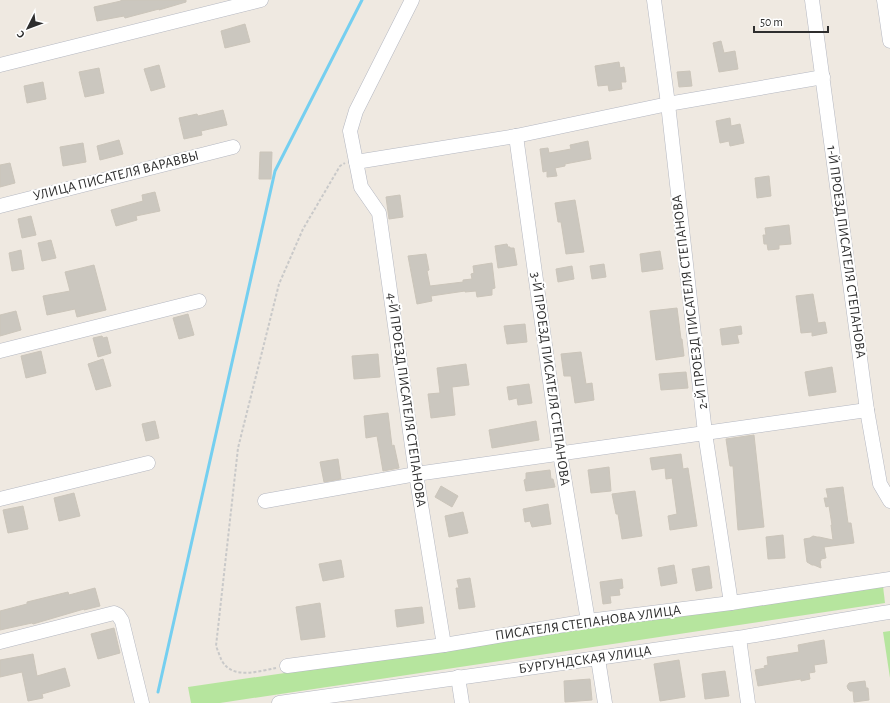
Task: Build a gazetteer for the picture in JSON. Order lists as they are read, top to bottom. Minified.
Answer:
{"streets":{"street":["УЛИЦА ПИСАТЕЛЯ ВАРАВВЫ","1-Й ПРОЕЗД ПИСАТЕЛЯ СТЕПАНОВА","2-Й ПРОЕЗД ПИСАТЕЛЯ СТЕПАНОВА","3-Й ПРОЕЗД ПИСАТЕЛЯ СТЕПАНОВА","4-Й ПРОЕЗД ПИСАТЕЛЯ СТЕПАНОВА","ПИСАТЕЛЯ СТЕПАНОВА УЛИЦА","БУРГУНДСКАЯ УЛИЦА"]},"crossings":[["2-Й ПРОЕЗД ПИСАТЕЛЯ СТЕПАНОВА","ПИСАТЕЛЯ СТЕПАНОВА УЛИЦА"],["3-Й ПРОЕЗД ПИСАТЕЛЯ СТЕПАНОВА","ПИСАТЕЛЯ СТЕПАНОВА УЛИЦА"],["4-Й ПРОЕЗД ПИСАТЕЛЯ СТЕПАНОВА","ПИСАТЕЛЯ СТЕПАНОВА УЛИЦА"]],"scale_bar":"50 m","north":"bottom left"}
